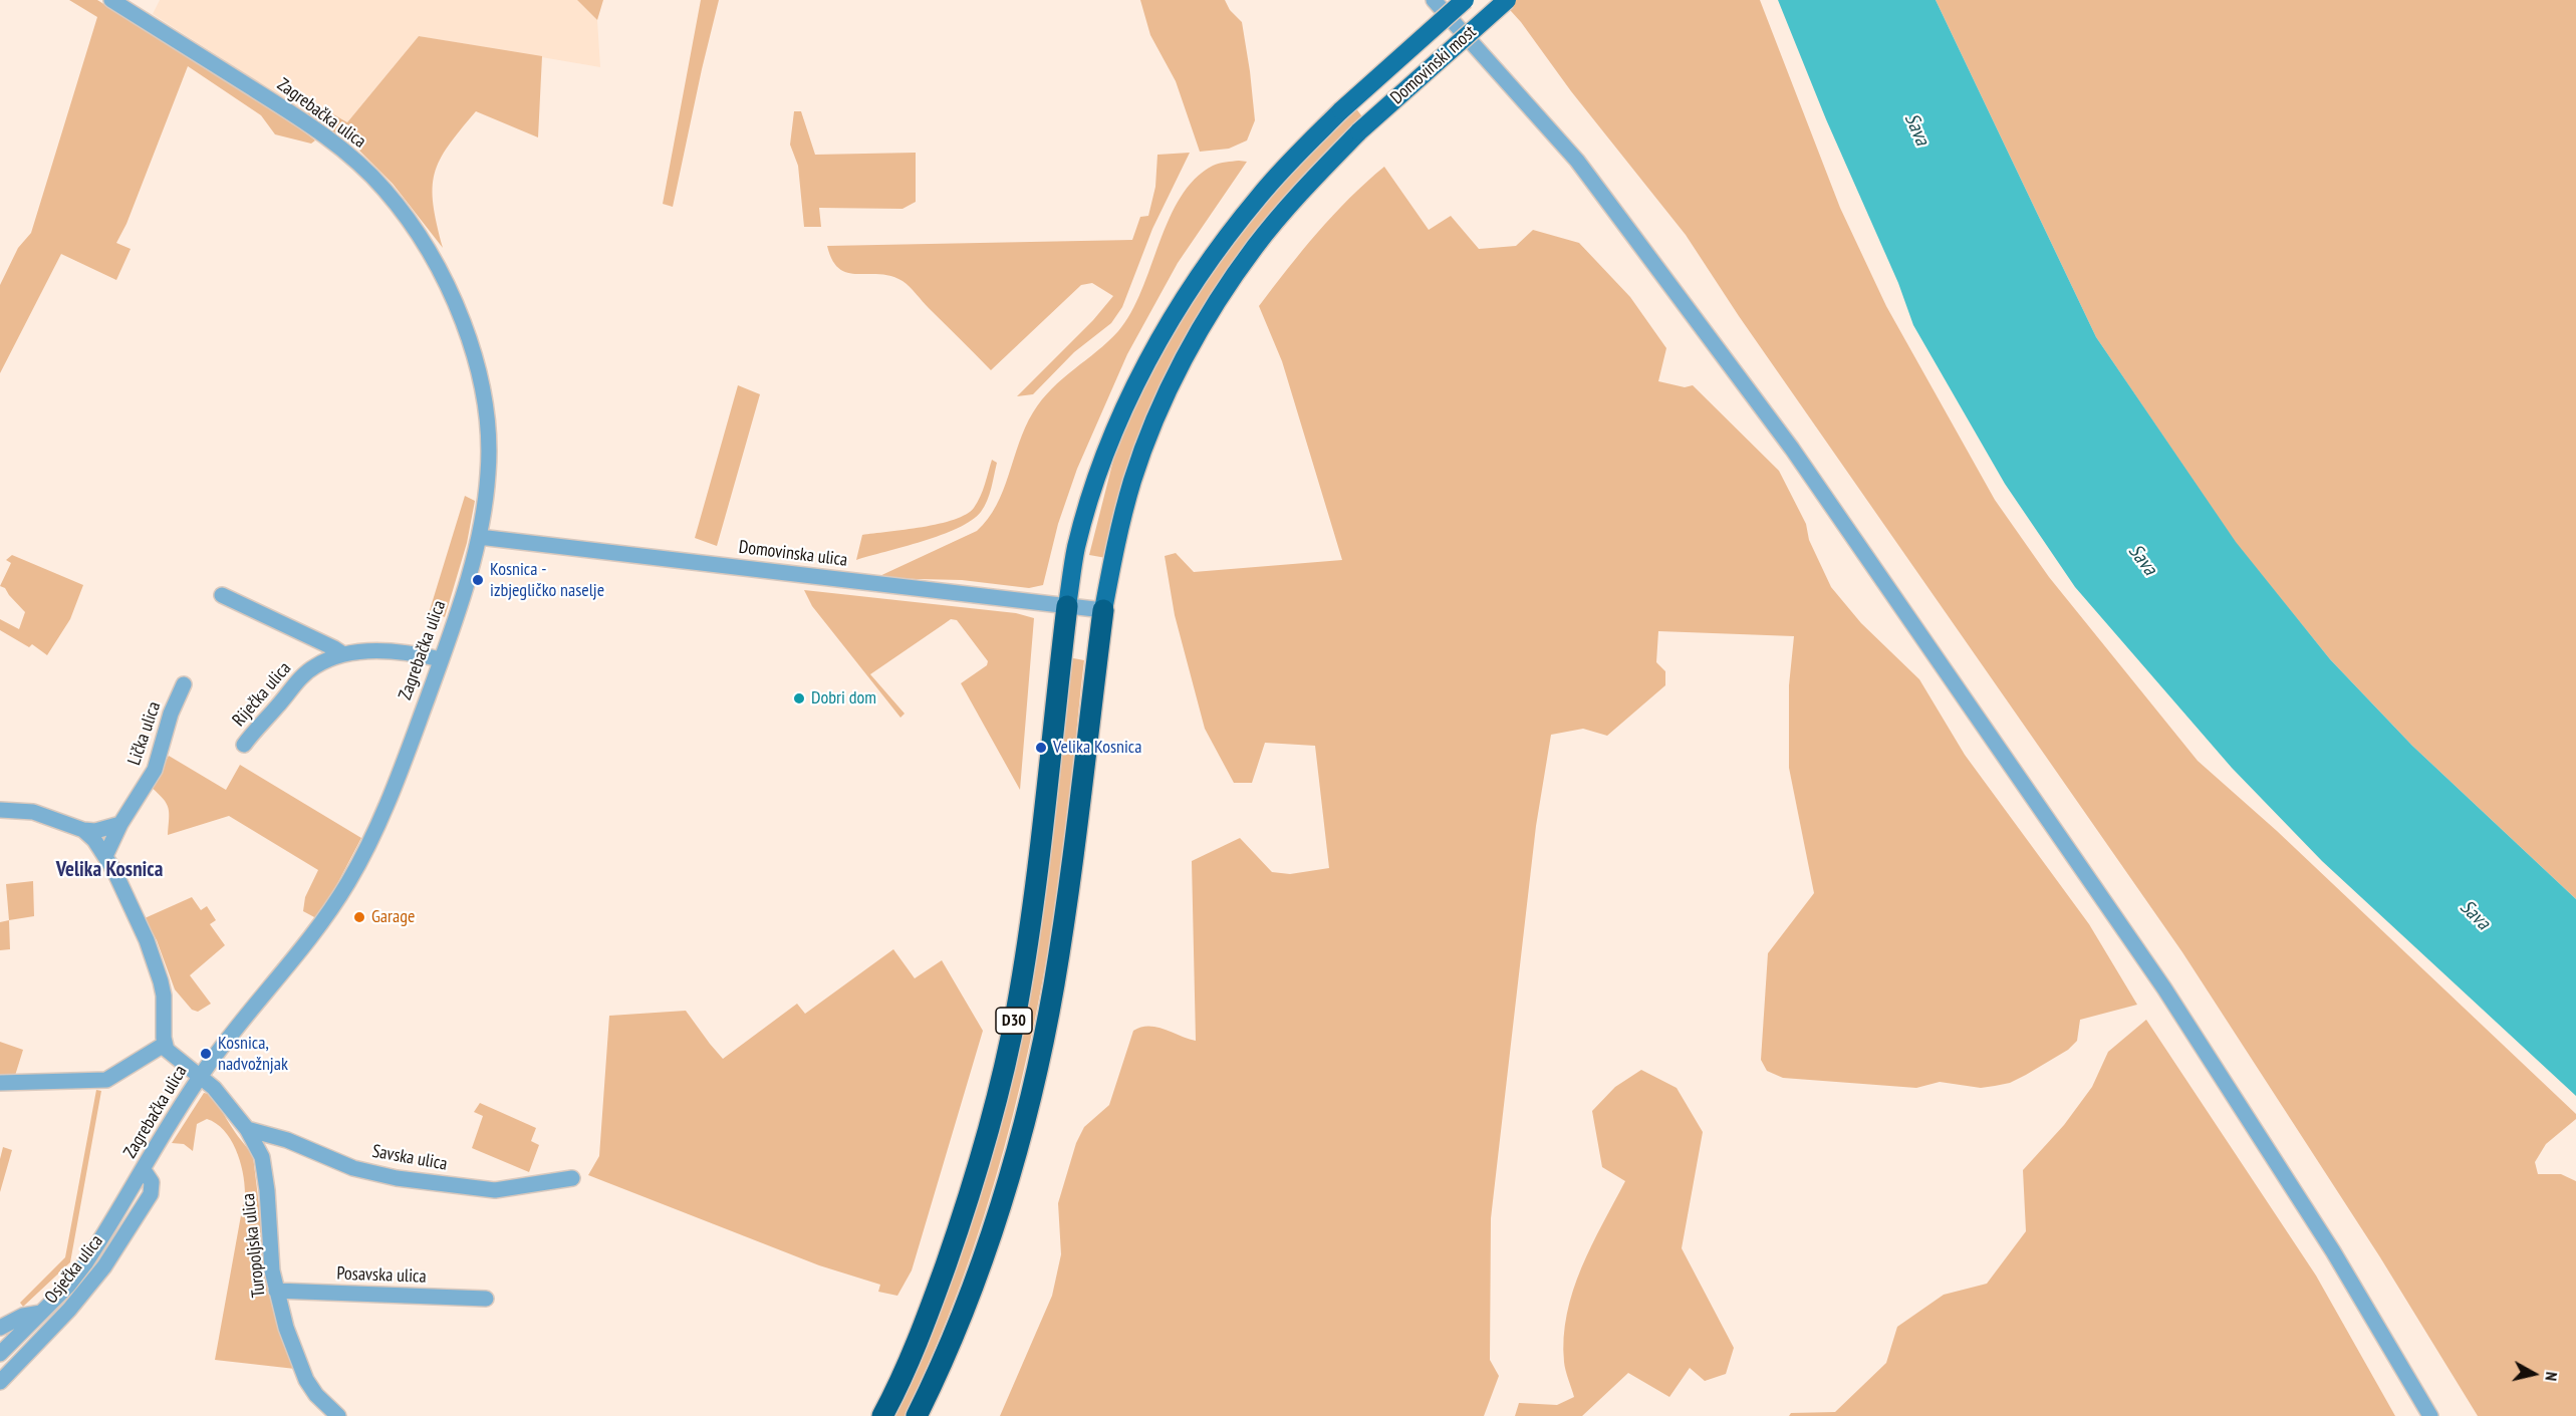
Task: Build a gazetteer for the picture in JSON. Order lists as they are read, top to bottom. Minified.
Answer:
{"streets":{"highway":["D30"],"main road":["Domovinski most"],"street":["Zagrebačka ulica","Domovinska ulica","Riječka ulica","Lička ulica","Savska ulica","Turopoljska ulica","Osječka ulica","Posavska ulica"]},"crossings":[["Domovinski most","Domovinska ulica"],["Domovinski most","D30"],["Zagrebačka ulica","Domovinska ulica"],["Zagrebačka ulica","Riječka ulica"],["Zagrebačka ulica","Turopoljska ulica"],["Zagrebačka ulica","Osječka ulica"],["Domovinska ulica","D30"],["Savska ulica","Turopoljska ulica"],["Turopoljska ulica","Posavska ulica"]],"districts":["Velika Kosnica"],"water":["Sava"],"places":["Kosnica - izbjegličko naselje","Dobri dom","Velika Kosnica","Garage","Kosnica, nadvožnjak"],"north":"right"}
